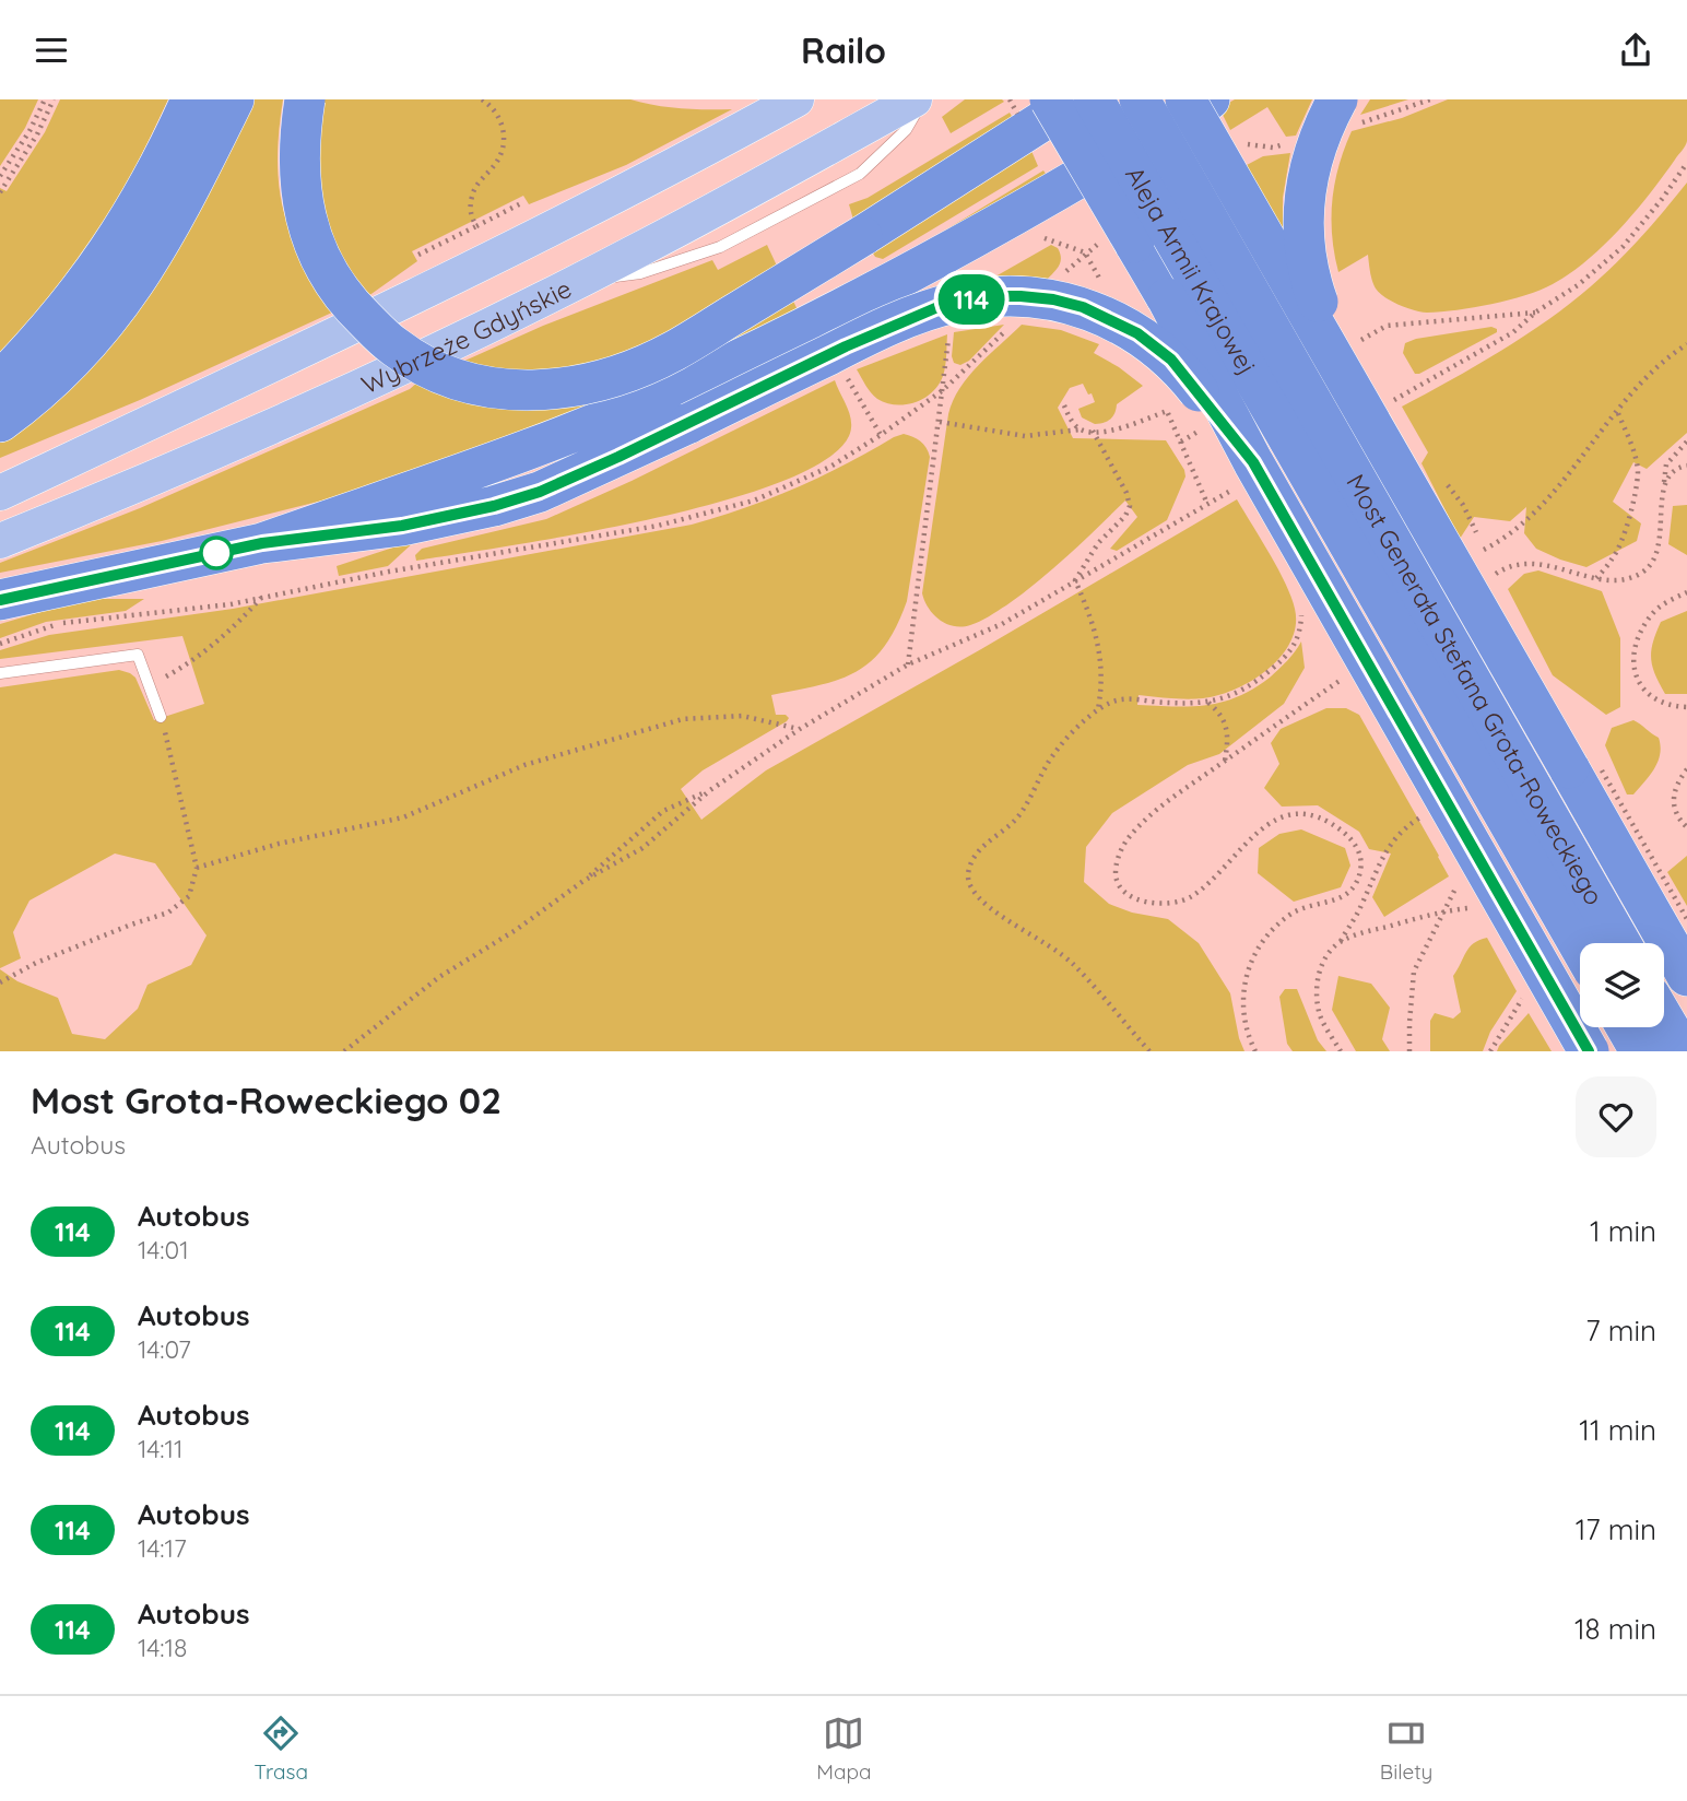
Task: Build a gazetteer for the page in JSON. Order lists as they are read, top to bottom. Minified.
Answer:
{"streets":{"highway":["Aleja Armii Krajowej","Most Generała Stefana Grota-Roweckiego"],"main road":["Wybrzeże Gdyńskie"]},"crossings":[["Aleja Armii Krajowej","Most Generała Stefana Grota-Roweckiego"]],"lines":["bus line 114"],"page":{"header":"Railo","on_map":"114","heading":["Most Grota-Roweckiego 02","Autobus"],"list":[{"mark":"114","name":"Autobus","note":"14:01","value":"1 min"},{"mark":"114","name":"Autobus","note":"14:07","value":"7 min"},{"mark":"114","name":"Autobus","note":"14:11","value":"11 min"},{"mark":"114","name":"Autobus","note":"14:17","value":"17 min"},{"mark":"114","name":"Autobus","note":"14:18","value":"18 min"}],"tabs":["Trasa","Mapa","Bilety"]}}
